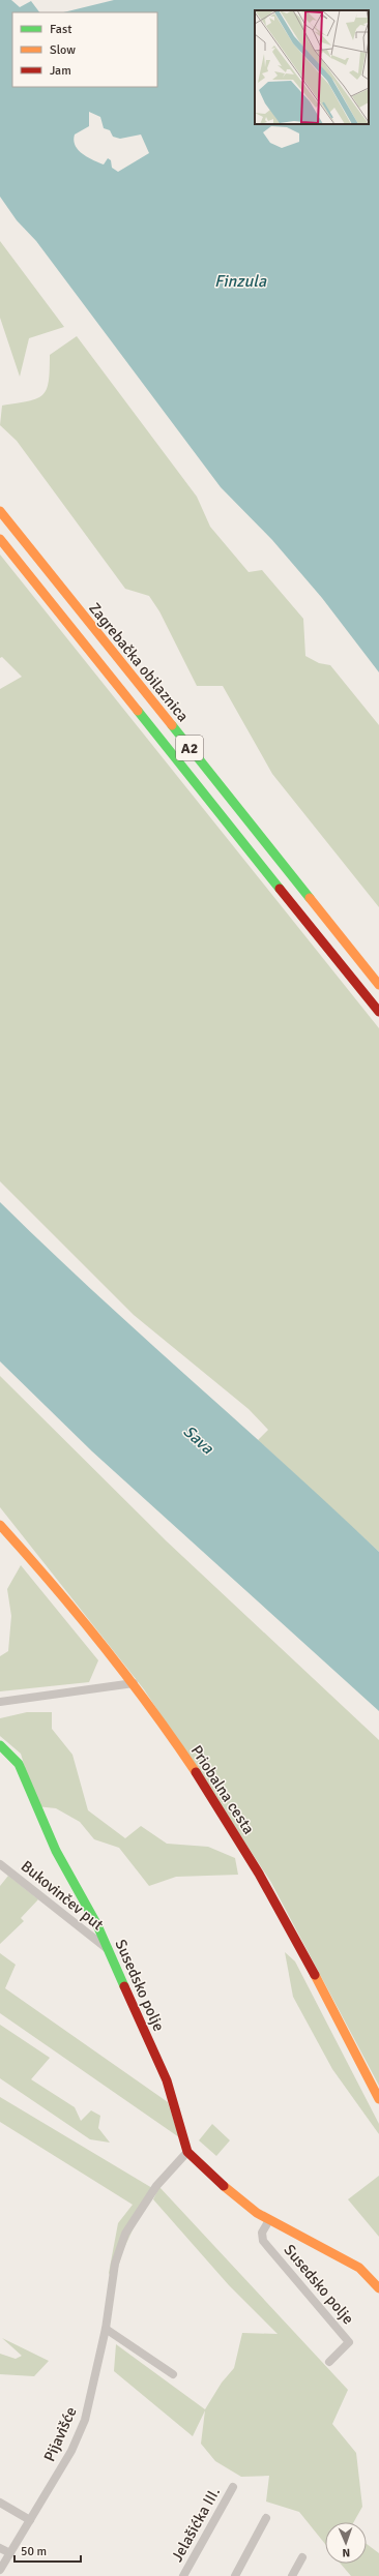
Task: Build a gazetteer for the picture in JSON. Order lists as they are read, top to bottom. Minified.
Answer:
{"streets":{"main road":["Zagrebačka obilaznica","A2","Priobalna cesta","Susedsko polje"],"street":["Bukovinčev put","Pijavišće","Jelašićka III."]},"crossings":[["Bukovinčev put","Susedsko polje"],["Susedsko polje","Pijavišće"]],"water":["Finzula","Sava"],"legend":["Fast","Slow","Jam"],"scale_bar":"50 m","north":"bottom"}
